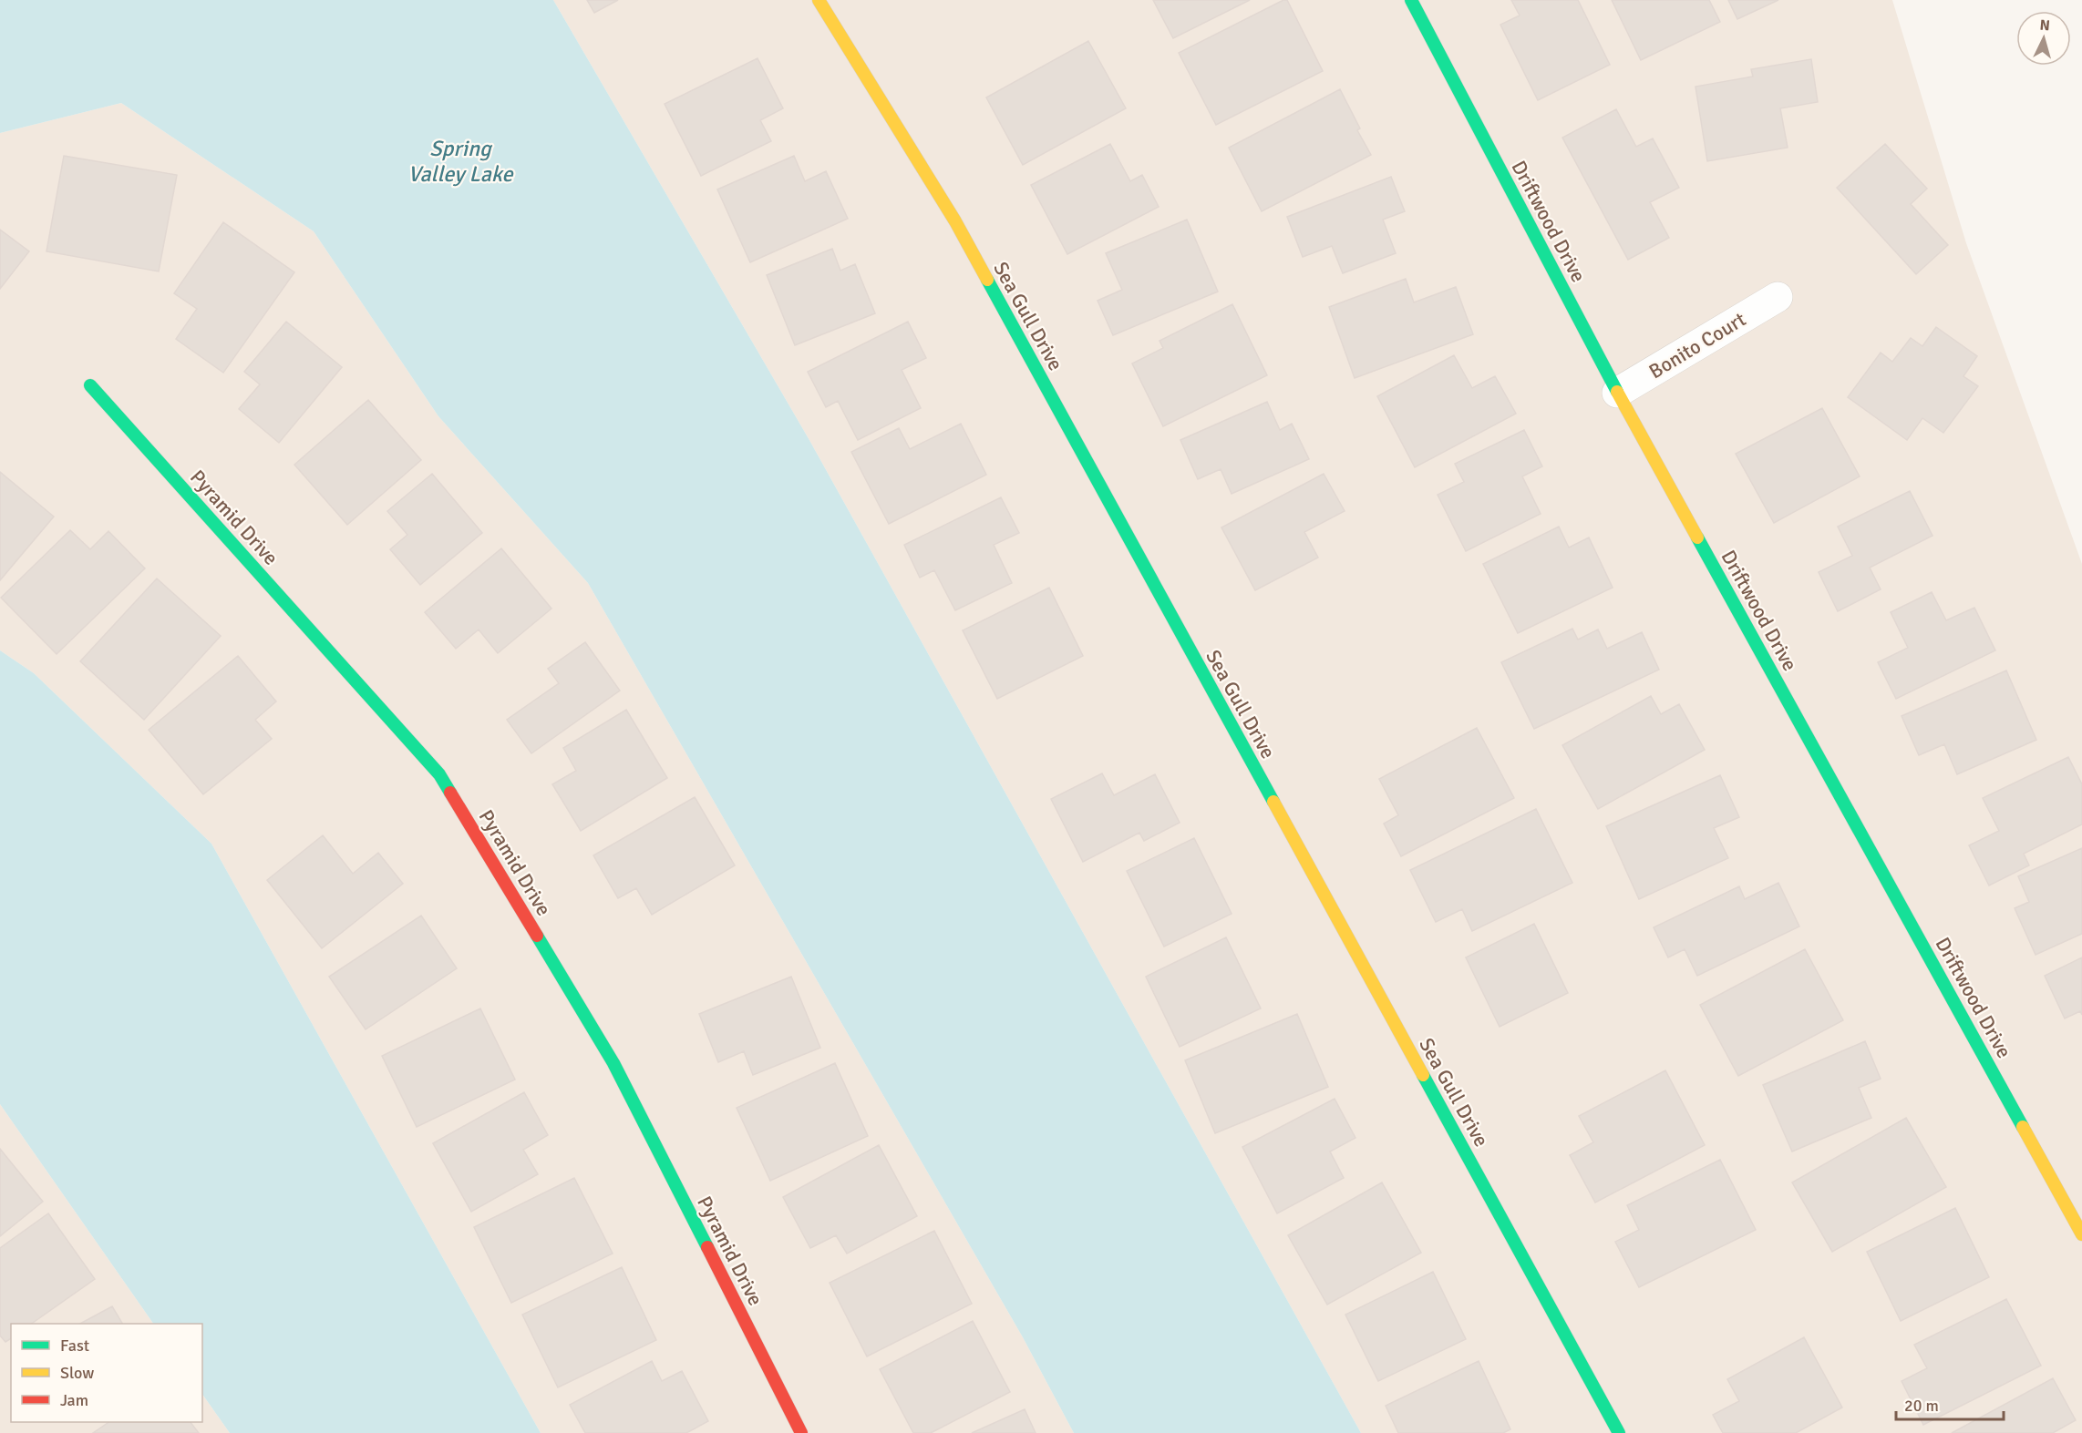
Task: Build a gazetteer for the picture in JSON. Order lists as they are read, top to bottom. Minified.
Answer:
{"streets":{"street":["Driftwood Drive","Sea Gull Drive","Bonito Court","Pyramid Drive"]},"crossings":[["Driftwood Drive","Bonito Court"]],"water":["Spring Valley Lake"],"legend":["Fast","Slow","Jam"],"scale_bar":"20 m","north":"top"}
